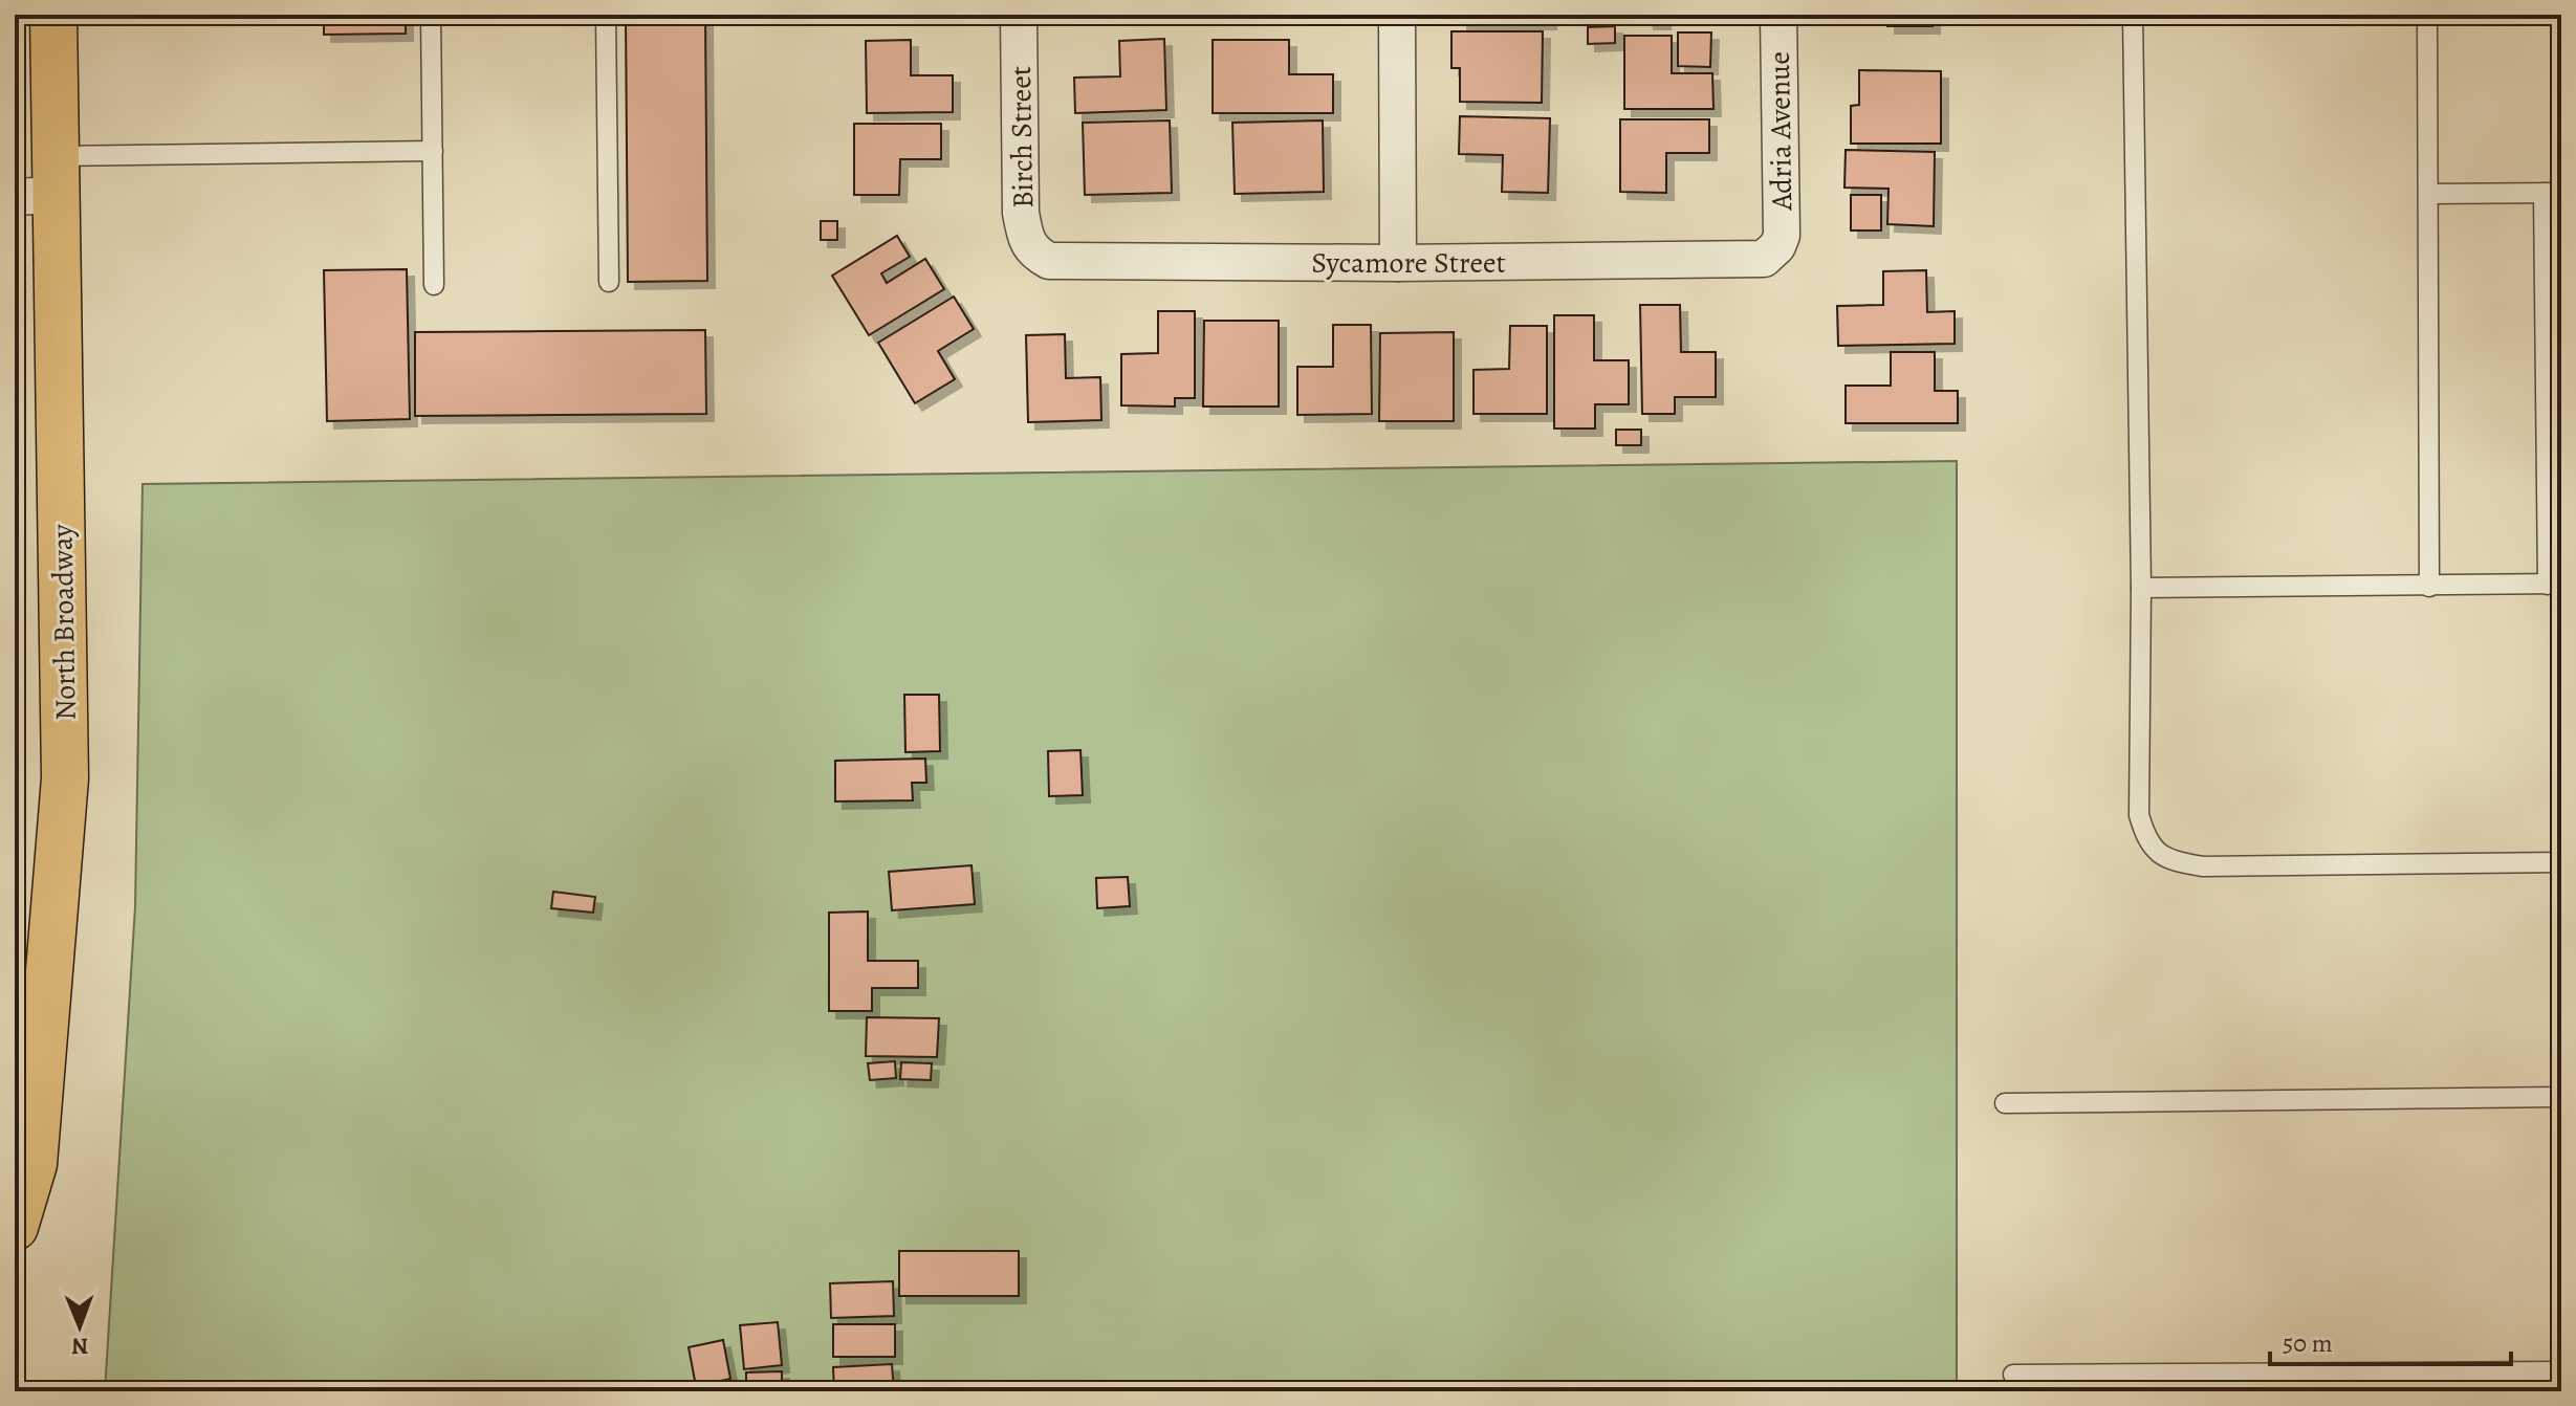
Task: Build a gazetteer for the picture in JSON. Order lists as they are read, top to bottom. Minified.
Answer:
{"streets":{"main road":["North Broadway"],"street":["Adria Avenue","Birch Street","Sycamore Street"]},"crossings":[["Adria Avenue","Sycamore Street"],["Birch Street","Sycamore Street"]],"scale_bar":"50 m","north":"bottom"}
